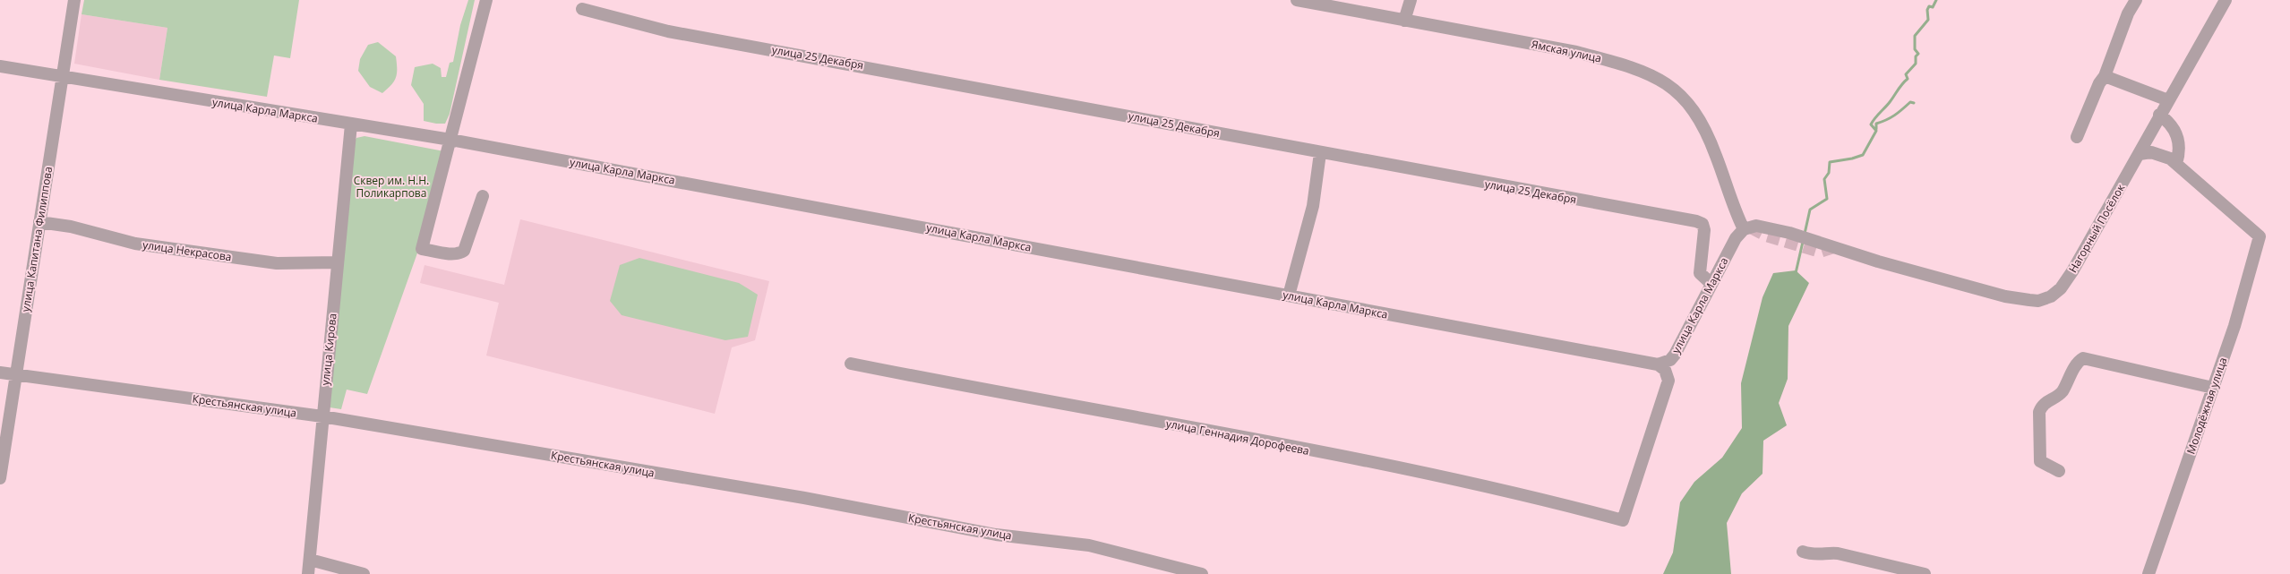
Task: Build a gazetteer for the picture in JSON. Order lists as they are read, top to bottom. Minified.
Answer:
{"streets":{"street":["Ямская улица","улица 25 Декабря","улица Карла Маркса","Нагорный Посёлок","улица Капитана Филиппова","улица Некрасова","улица Кирова","Крестьянская улица","Молодёжная улица","улица Геннадия Дорофеева"]},"crossings":[["Ямская улица","улица Карла Маркса"],["Ямская улица","Нагорный Посёлок"],["улица 25 Декабря","улица Карла Маркса"],["улица Карла Маркса","Нагорный Посёлок"],["улица Карла Маркса","улица Капитана Филиппова"],["улица Карла Маркса","улица Кирова"],["улица Карла Маркса","улица Геннадия Дорофеева"],["улица Капитана Филиппова","улица Некрасова"],["улица Капитана Филиппова","Крестьянская улица"],["улица Некрасова","улица Кирова"],["улица Кирова","Крестьянская улица"]],"parks":["Сквер им. Н.Н. Поликарпова"]}
